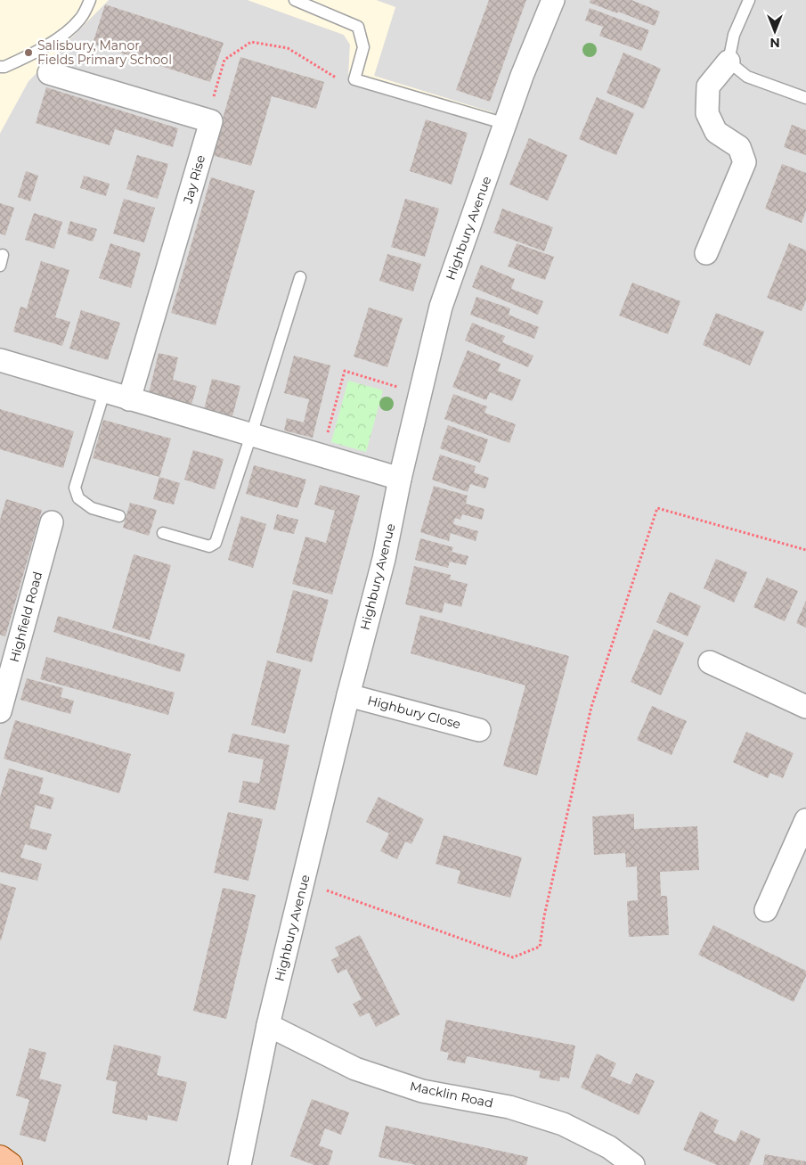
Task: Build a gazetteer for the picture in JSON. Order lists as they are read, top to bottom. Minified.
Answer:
{"streets":{"street":["Jay Rise","Highbury Avenue","Highfield Road","Highbury Close","Macklin Road"]},"crossings":[["Highbury Avenue","Highbury Close"],["Highbury Avenue","Macklin Road"]],"places":["Salisbury, Manor Fields Primary School"],"north":"bottom"}
